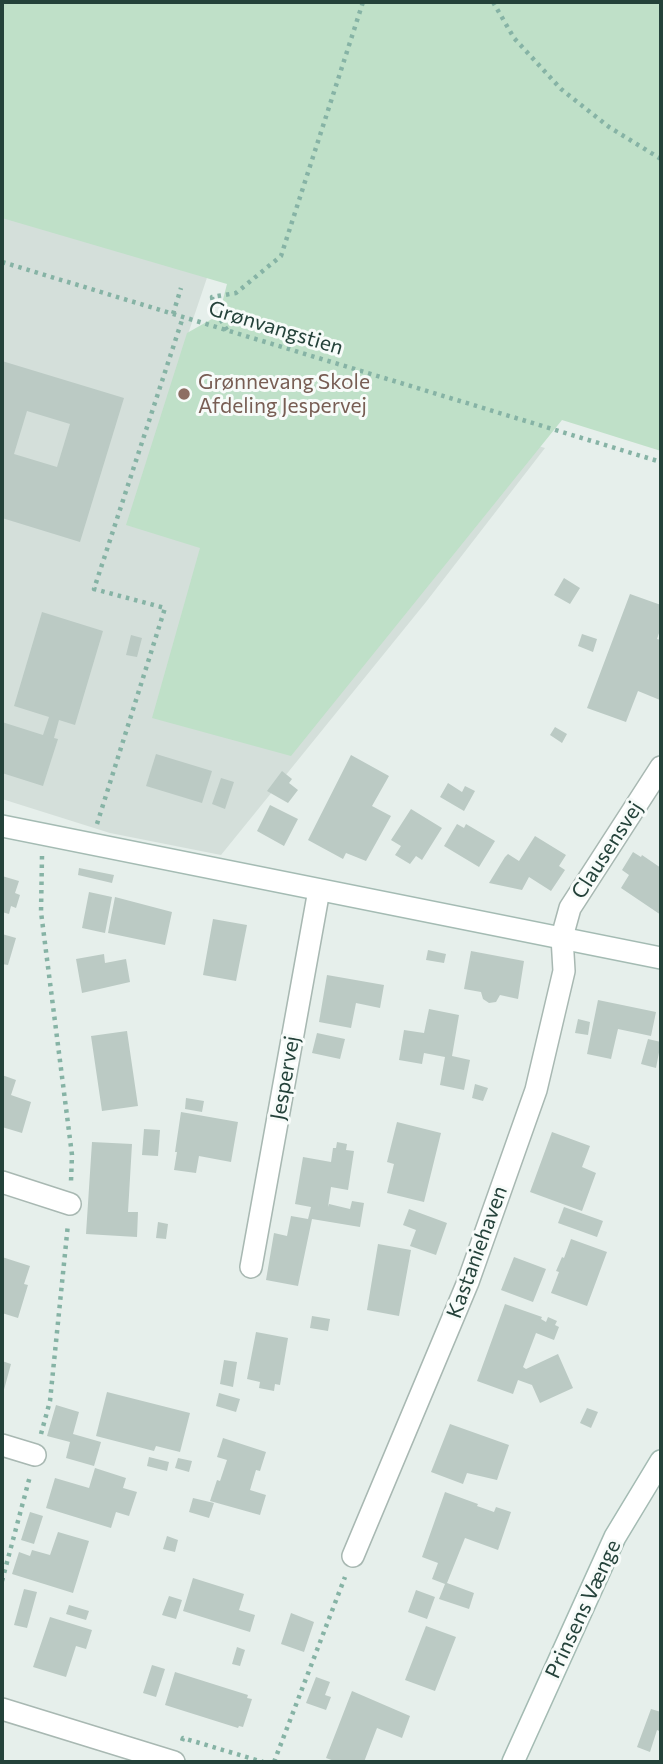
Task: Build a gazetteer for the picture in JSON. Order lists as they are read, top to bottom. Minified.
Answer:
{"streets":{"street":["Clausensvej","Jespervej","Kastaniehaven","Prinsens Vænge"],"path":["Grønvangstien"]},"crossings":[["Clausensvej","Kastaniehaven"]],"places":["Grønnevang Skole Afdeling Jespervej"]}
